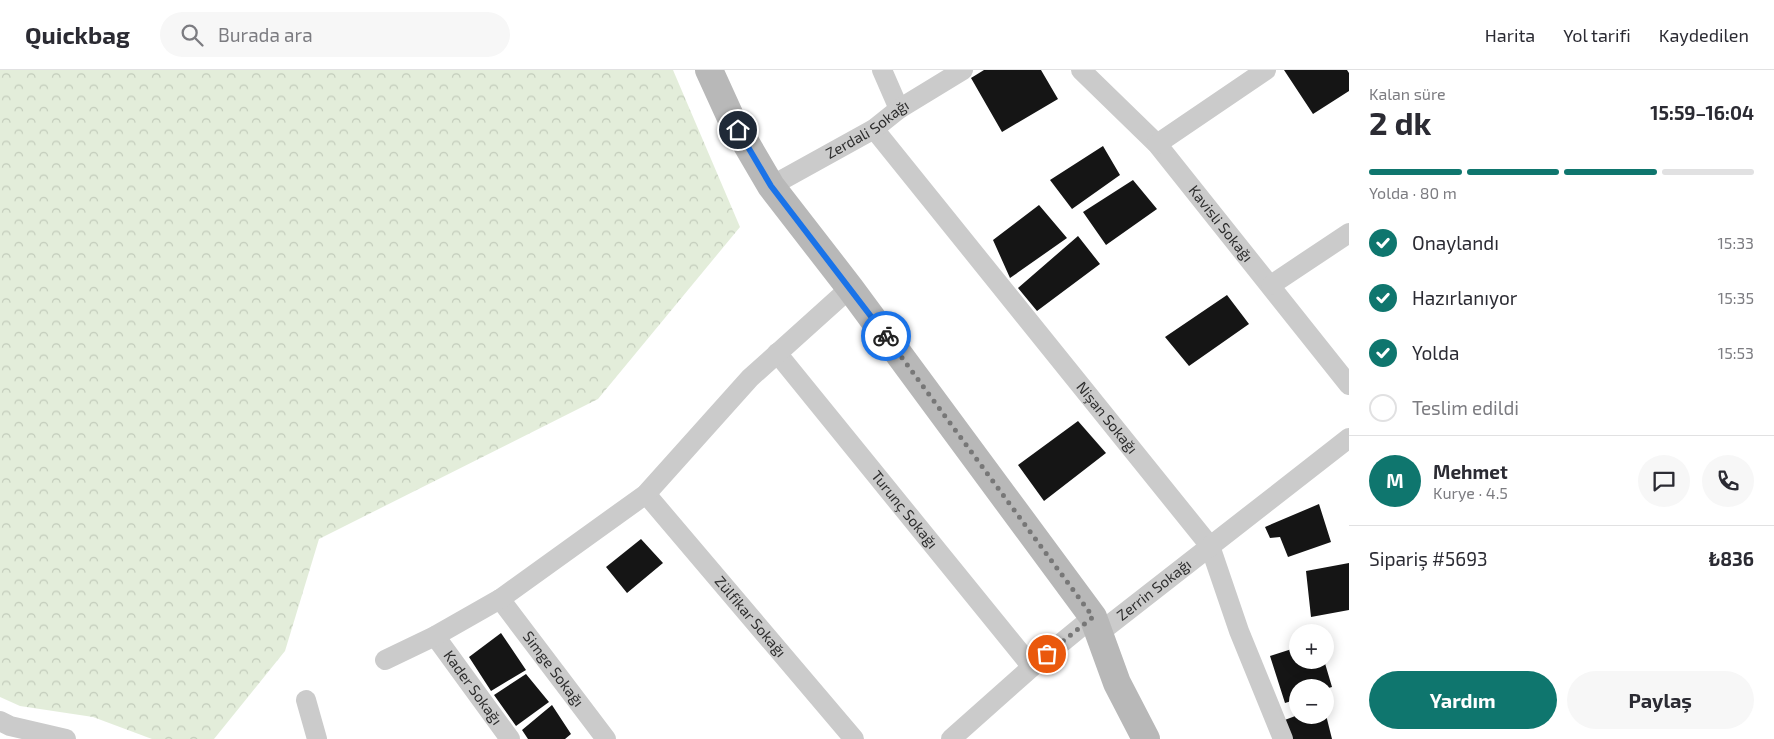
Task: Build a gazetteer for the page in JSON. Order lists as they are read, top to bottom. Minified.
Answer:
{"streets":{"street":["Zerdali Sokağı","Kavisli Sokağı","Nişan Sokağı","Turunç Sokağı","Zerrin Sokağı","Zülfikar Sokağı","Simge Sokağı","Kader Sokağı"]},"crossings":[["Zerdali Sokağı","Nişan Sokağı"],["Nişan Sokağı","Zerrin Sokağı"],["Turunç Sokağı","Zerrin Sokağı"]],"page":{"header":"Quickbag","search":"Burada ara","nav":["Harita","Yol tarifi","Kaydedilen"],"heading":["2 dk","Kalan süre","15:59–16:04"],"panel":["Mehmet","Kurye · 4.5","Sipariş #5693","₺836"],"bar":"Yolda · 80 m","list":[["Onaylandı","15:33"],["Hazırlanıyor","15:35"],["Yolda","15:53"],"Teslim edildi"],"round":"M","map_buttons":["+","−"],"buttons":["Yardım","Paylaş"]}}
